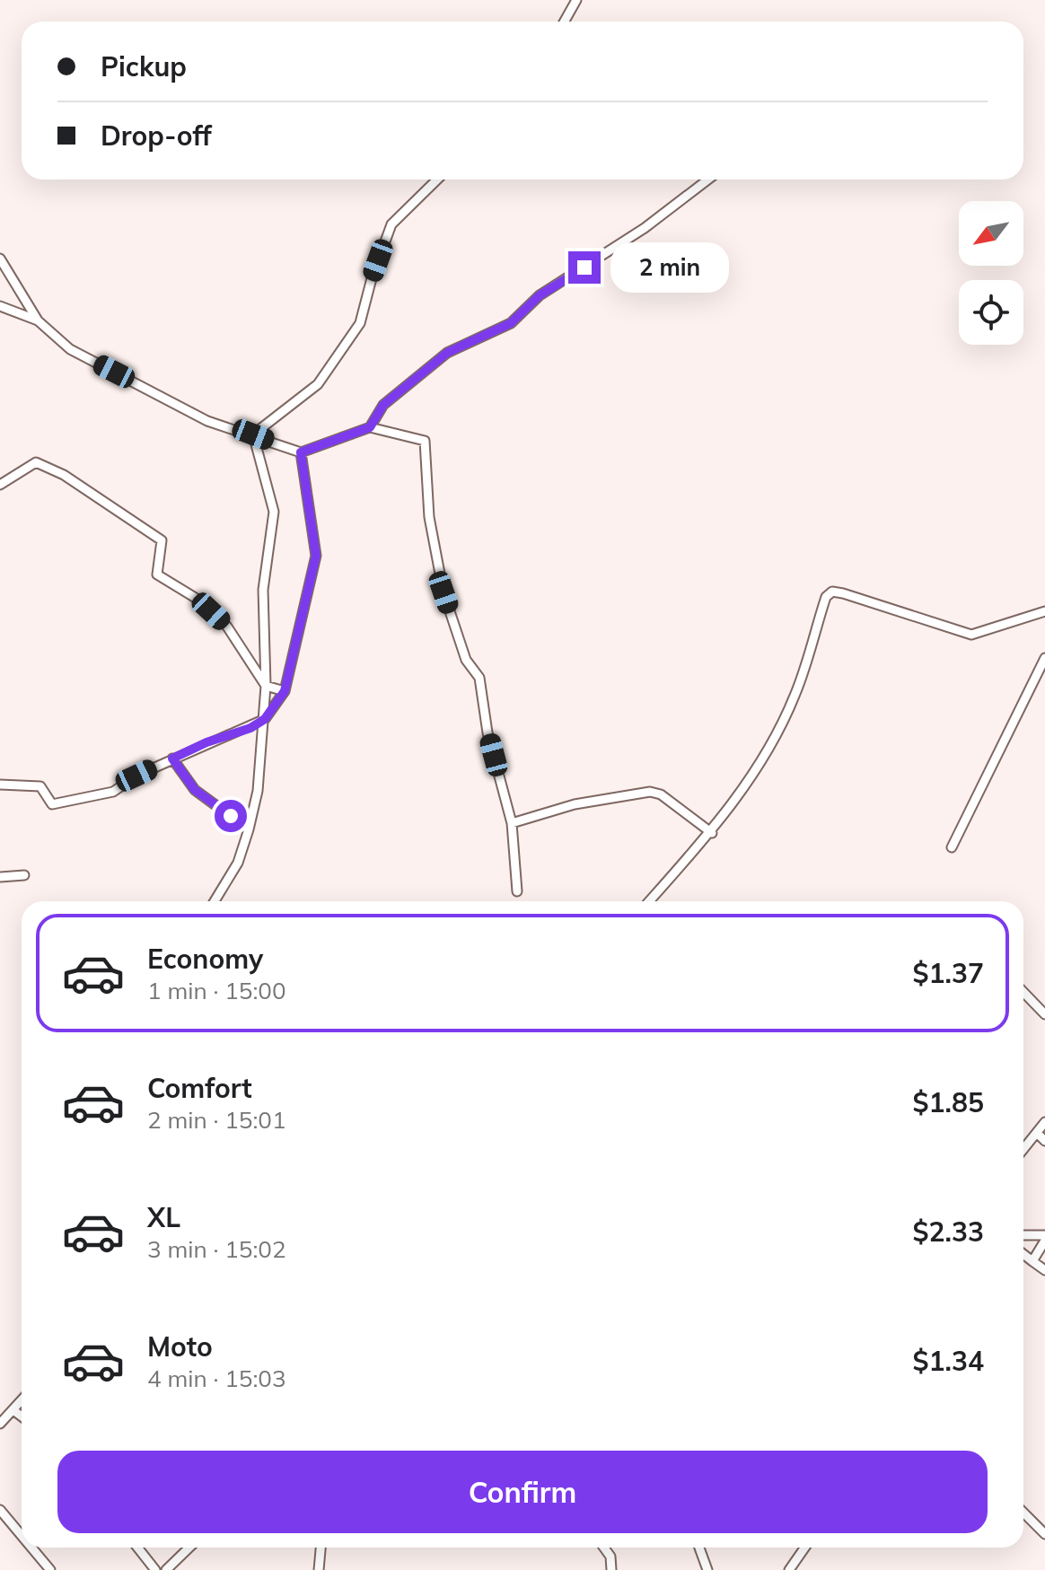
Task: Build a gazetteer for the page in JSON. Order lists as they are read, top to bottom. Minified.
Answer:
{"north":"bottom left","page":{"banner":["Pickup","Drop-off"],"bubble":"2 min","list":[{"name":"Economy","note":"1 min · 15:00","value":"$1.37"},{"name":"Comfort","note":"2 min · 15:01","value":"$1.85"},{"name":"XL","note":"3 min · 15:02","value":"$2.33"},{"name":"Moto","note":"4 min · 15:03","value":"$1.34"}],"buttons":"Confirm"}}
